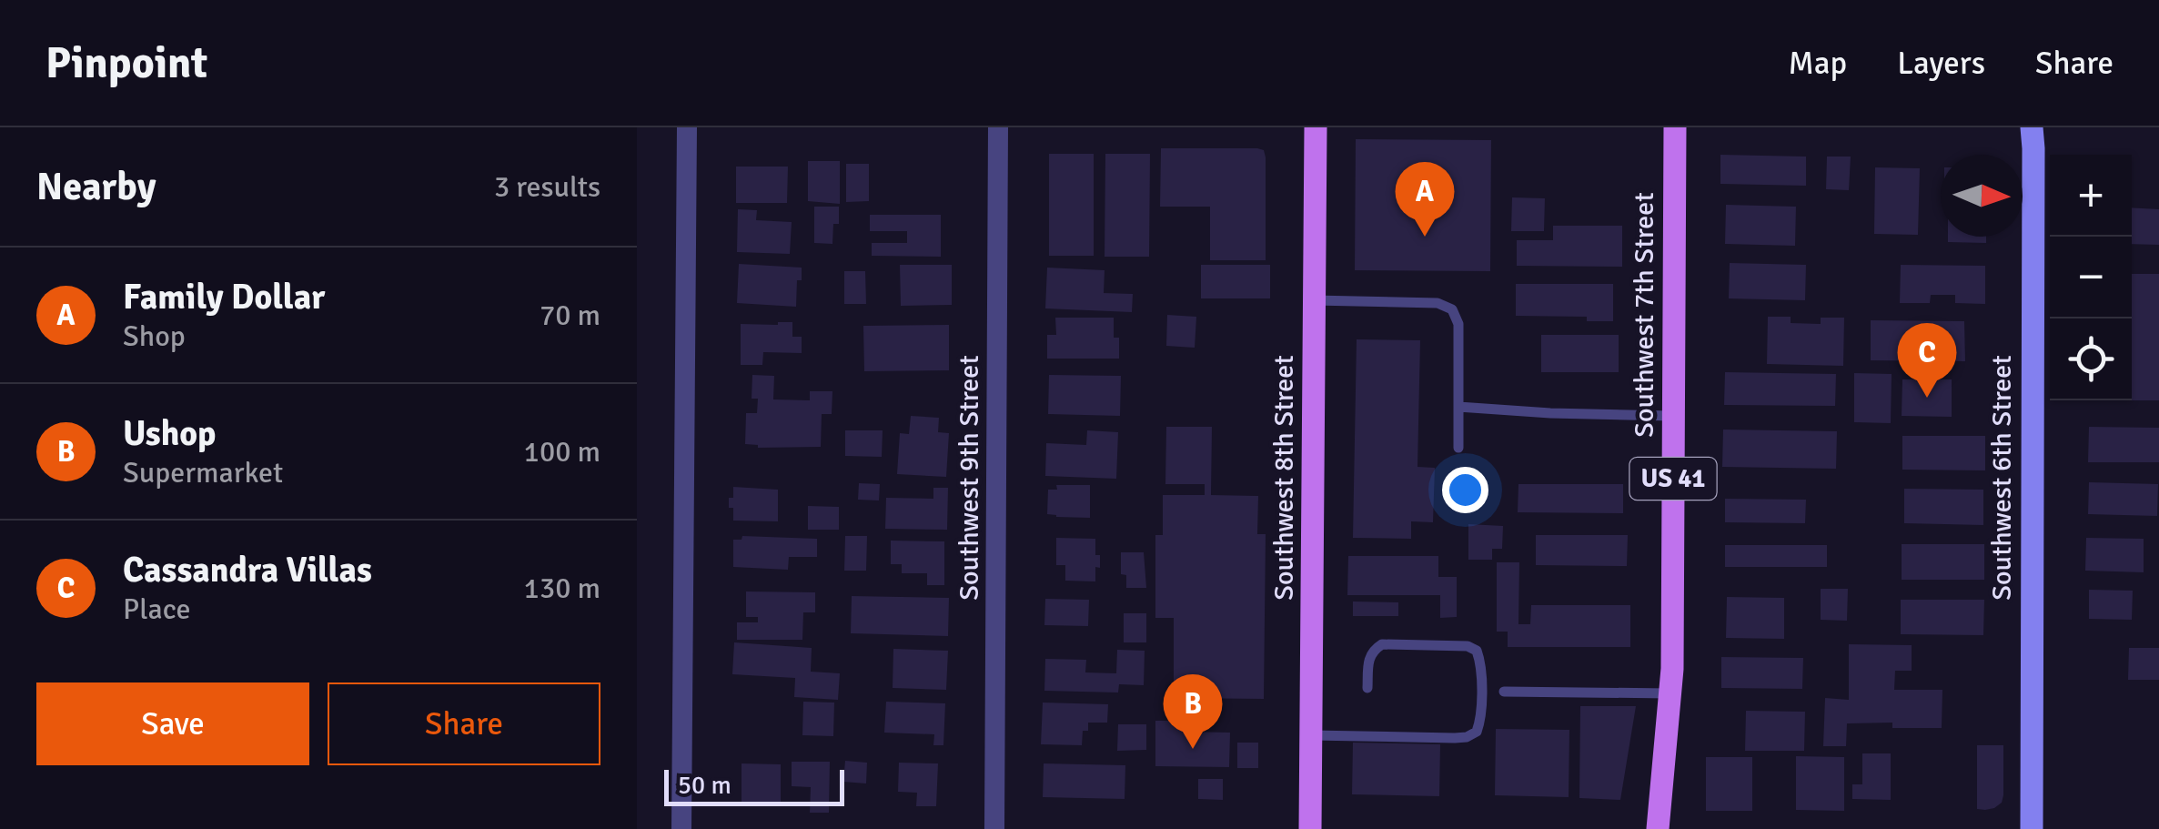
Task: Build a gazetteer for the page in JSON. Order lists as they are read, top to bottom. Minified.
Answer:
{"streets":{"main road":["Southwest 7th Street","Southwest 8th Street","US 41"],"street":["Southwest 9th Street","Southwest 6th Street"]},"scale_bar":"50 m","north":"right","page":{"header":"Pinpoint","nav":["Map","Layers","Share"],"heading":["Nearby","3 results"],"map_buttons":["+","−"],"pins":["A","C","B"],"list":[{"mark":"A","name":"Family Dollar","note":"Shop","value":"70 m"},{"mark":"B","name":"Ushop","note":"Supermarket","value":"100 m"},{"mark":"C","name":"Cassandra Villas","note":"Place","value":"130 m"}],"buttons":["Save","Share"],"scale":"50 m"}}
